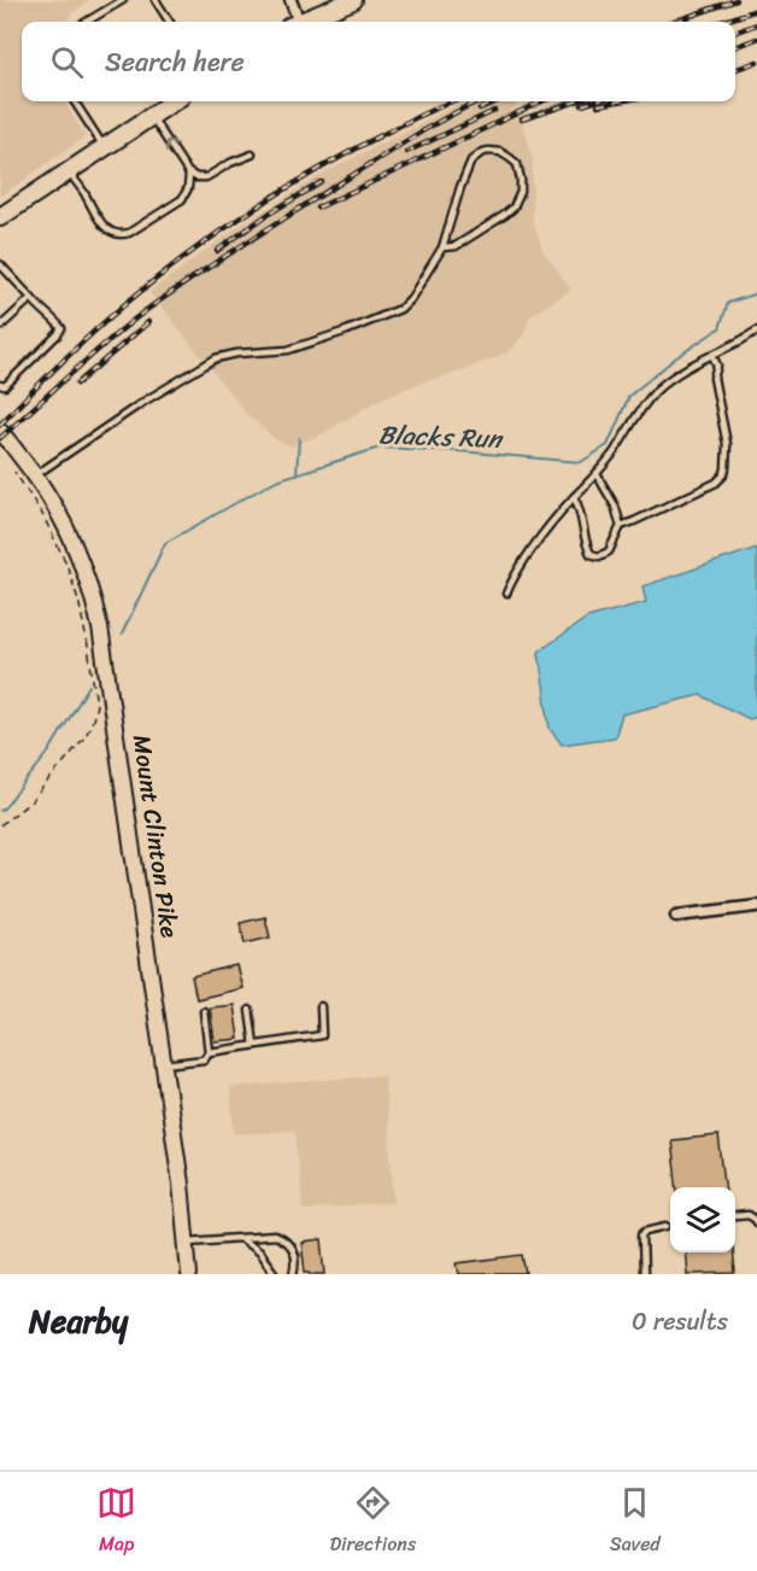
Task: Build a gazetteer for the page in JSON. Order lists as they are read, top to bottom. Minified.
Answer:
{"streets":{"main road":["Mount Clinton Pike"]},"water":["Blacks Run"],"page":{"search":"Search here","heading":["Nearby","0 results"],"nav":["Map","Directions","Saved"]}}
